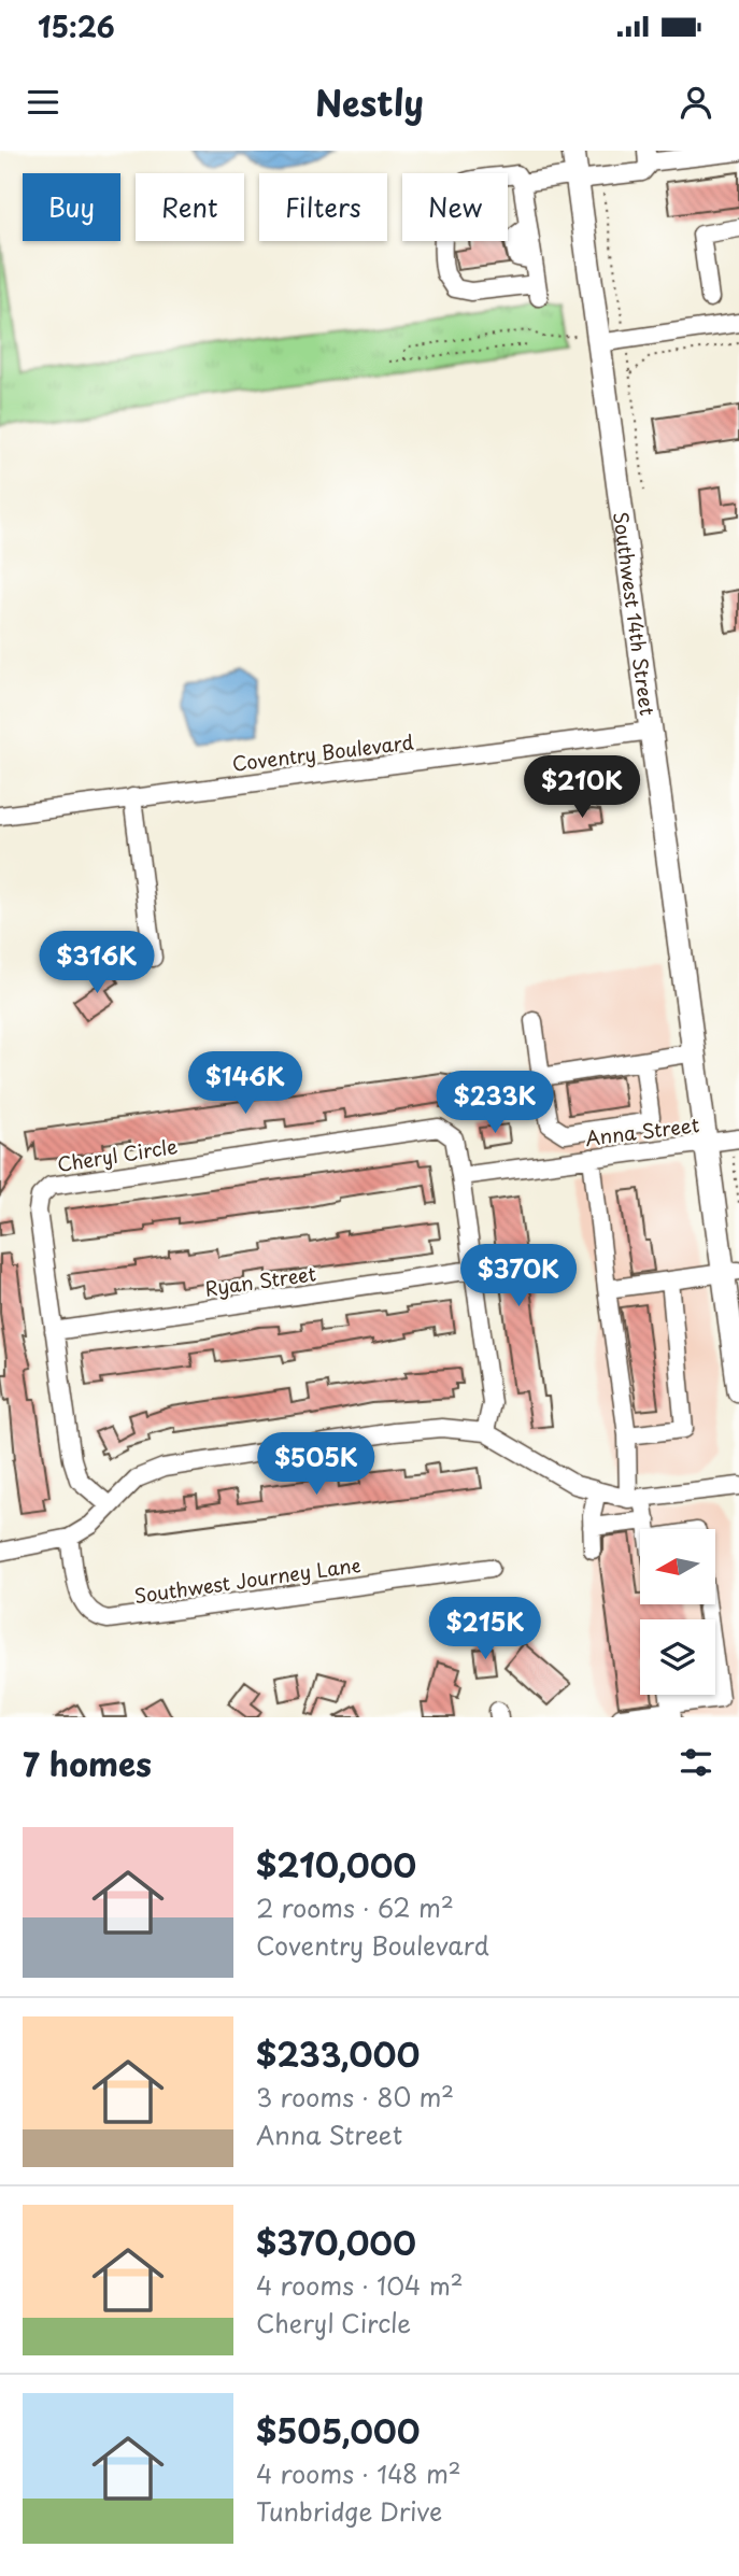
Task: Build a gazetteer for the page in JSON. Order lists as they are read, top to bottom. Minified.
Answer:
{"streets":{"main road":["Southwest 14th Street"],"street":["Coventry Boulevard","Anna Street","Cheryl Circle","Ryan Street","Southwest Journey Lane"]},"crossings":[["Southwest 14th Street","Coventry Boulevard"],["Southwest 14th Street","Anna Street"],["Anna Street","Cheryl Circle"],["Cheryl Circle","Ryan Street"]],"north":"left","page":{"status":"15:26","header":"Nestly","chip":["Buy","Rent","Filters","New"],"price":["$210K","$316K","$146K","$233K","$370K","$505K","$215K"],"heading":"7 homes","list":[{"name":"$210,000","note":"2 rooms · 62 m² · Coventry Boulevard"},{"name":"$233,000","note":"3 rooms · 80 m² · Anna Street"},{"name":"$370,000","note":"4 rooms · 104 m² · Cheryl Circle"},{"name":"$505,000","note":"4 rooms · 148 m² · Tunbridge Drive"}]}}
